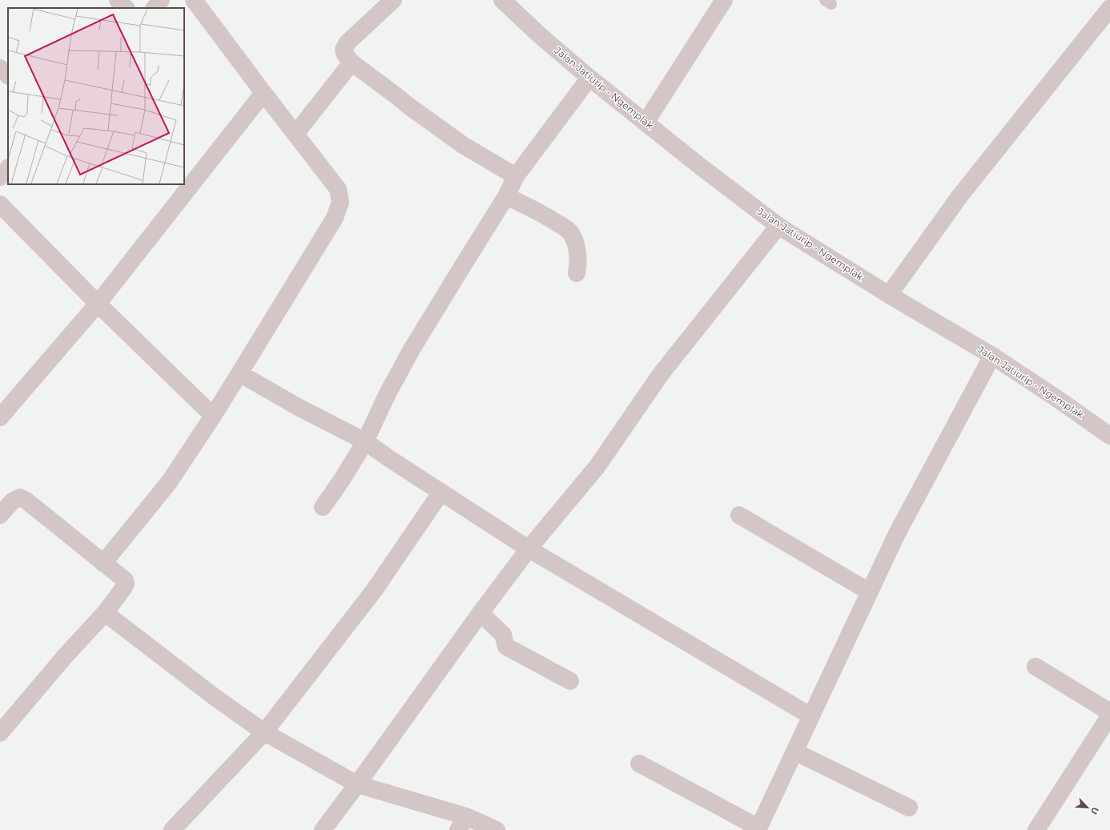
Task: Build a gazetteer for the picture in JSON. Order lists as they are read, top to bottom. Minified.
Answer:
{"streets":{"street":["Jalan Jatiurip - Ngemplak"]},"north":"bottom right"}
